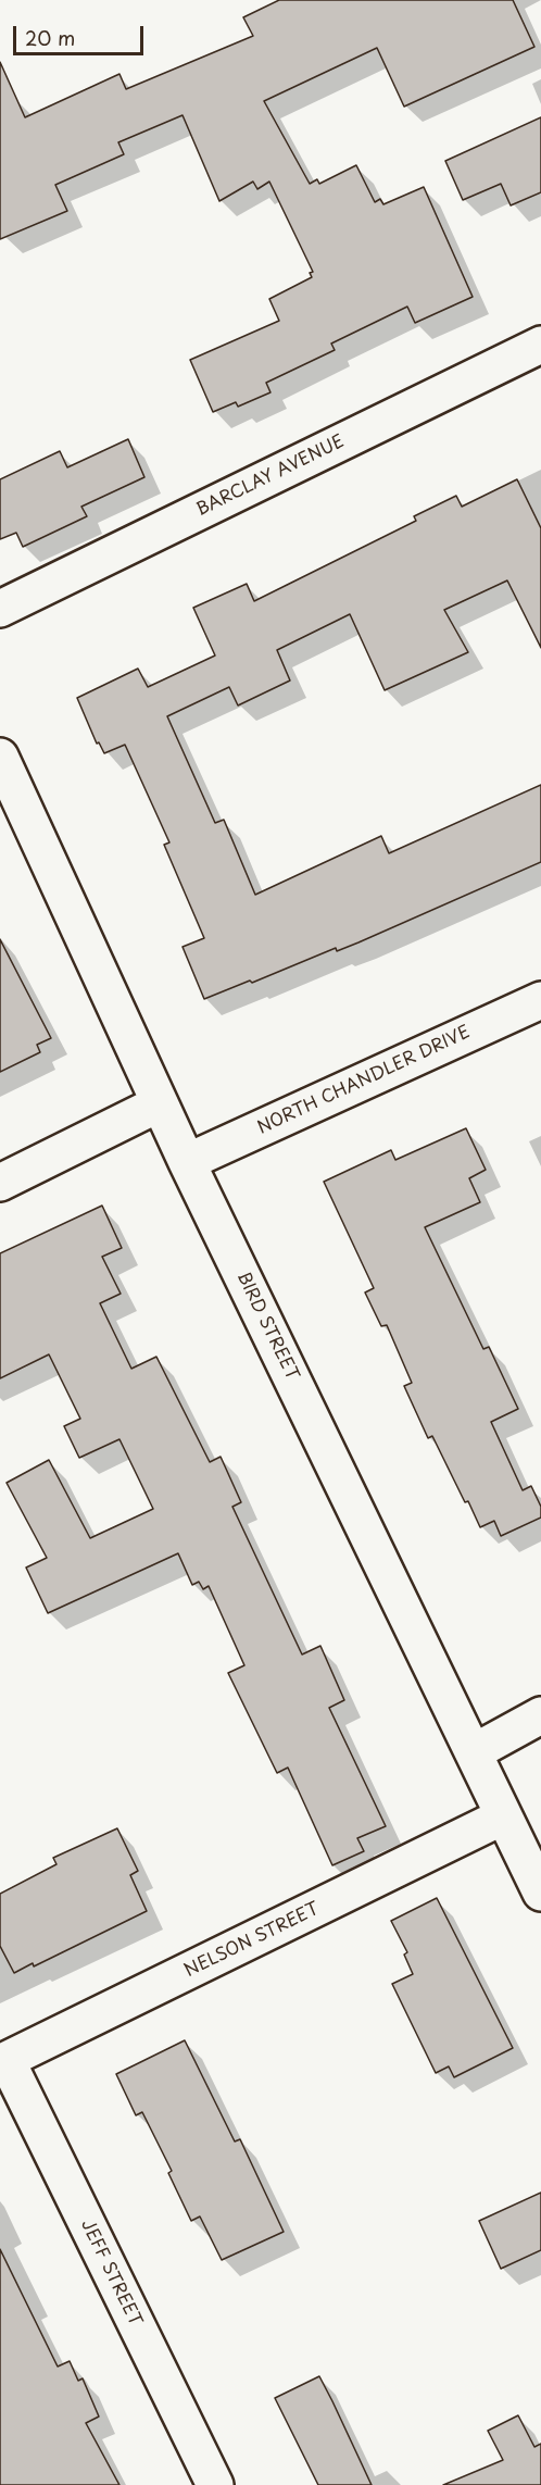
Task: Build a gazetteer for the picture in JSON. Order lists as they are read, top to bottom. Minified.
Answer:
{"streets":{"street":["BARCLAY AVENUE","NORTH CHANDLER DRIVE","BIRD STREET","NELSON STREET","JEFF STREET"]},"crossings":[["NORTH CHANDLER DRIVE","BIRD STREET"],["BIRD STREET","NELSON STREET"],["NELSON STREET","JEFF STREET"]],"scale_bar":"20 m"}
